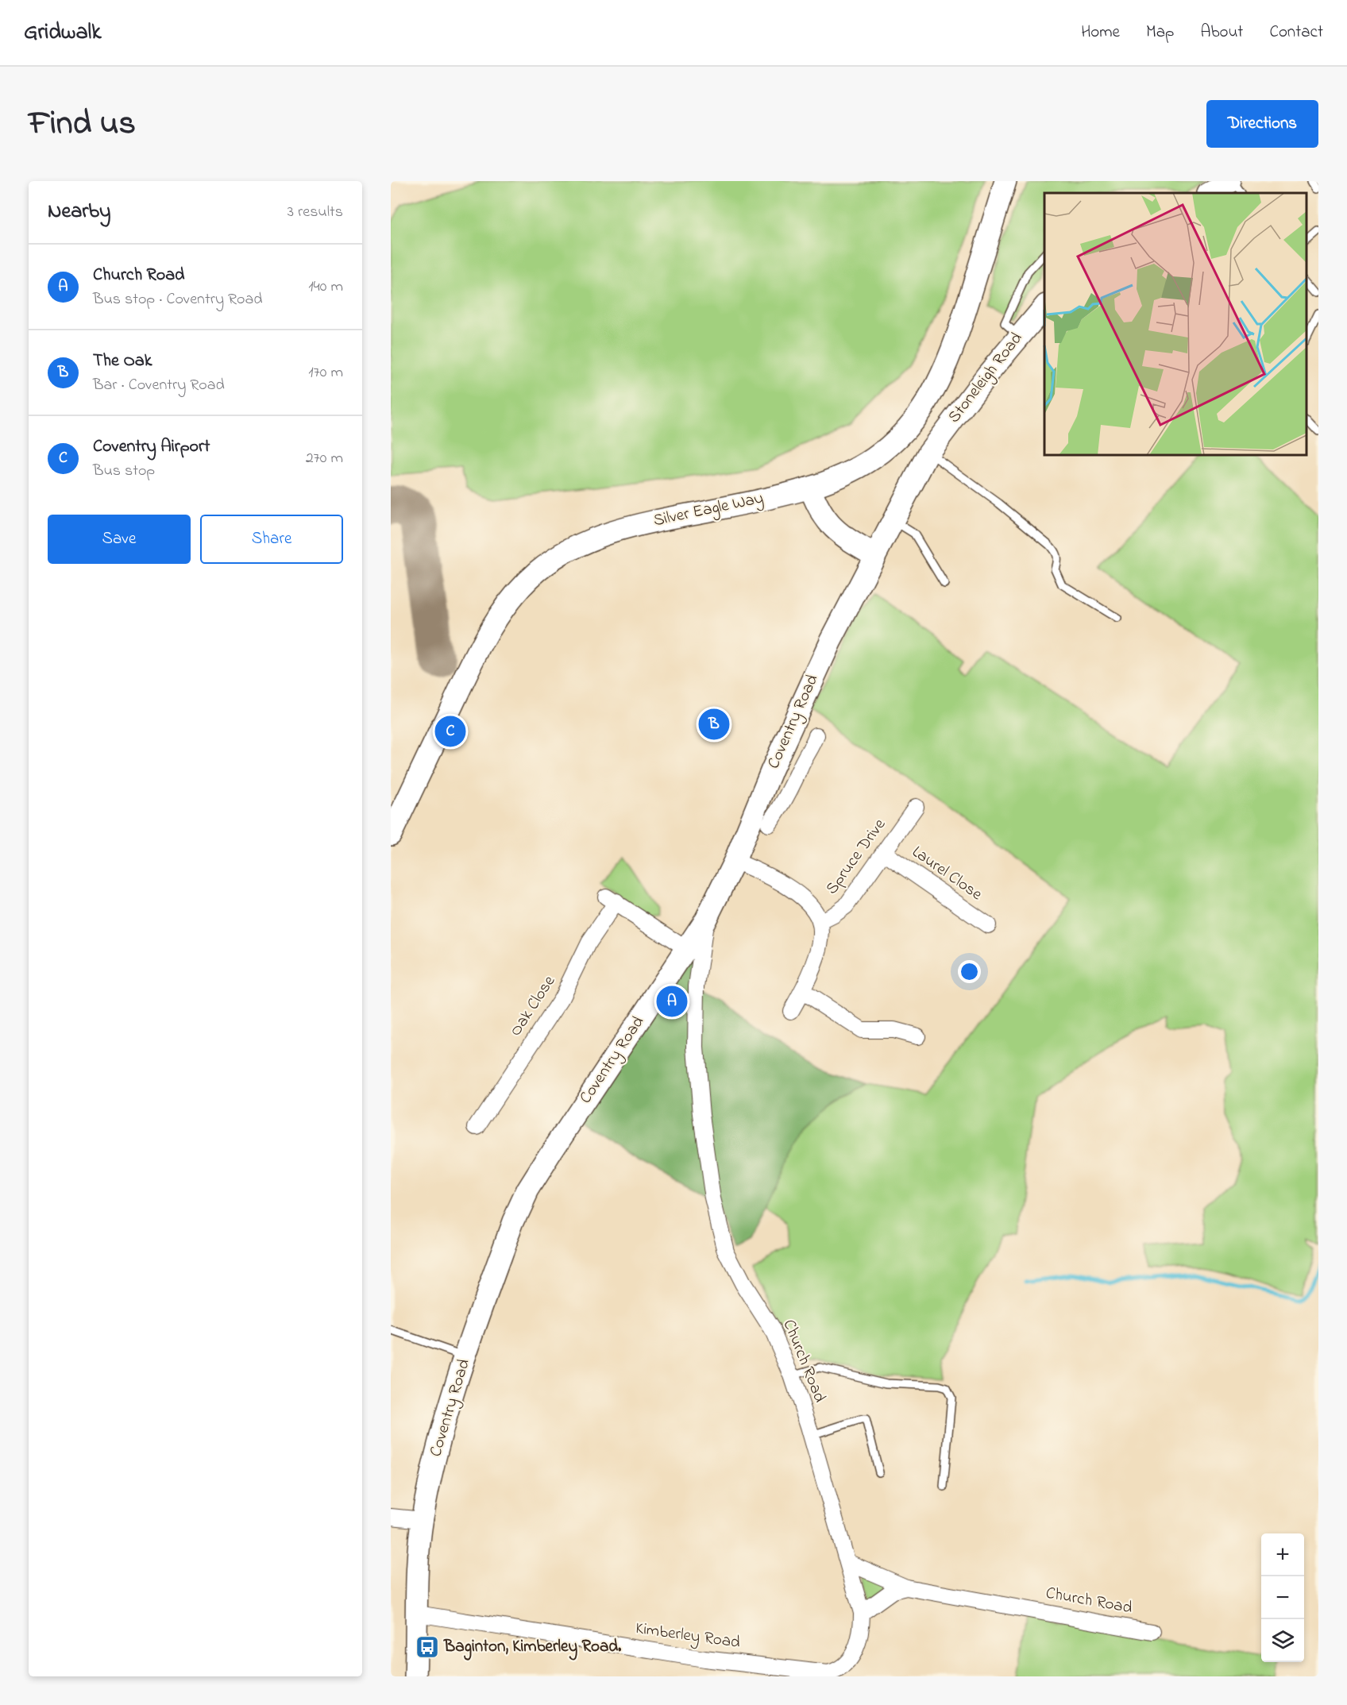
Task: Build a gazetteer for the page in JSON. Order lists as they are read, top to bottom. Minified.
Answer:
{"streets":{"street":["Stoneleigh Road","Silver Eagle Way","Coventry Road","Spruce Drive","Laurel Close","Oak Close","Church Road","Kimberley Road"]},"crossings":[["Stoneleigh Road","Coventry Road"],["Coventry Road","Oak Close"],["Coventry Road","Church Road"],["Coventry Road","Kimberley Road"],["Spruce Drive","Laurel Close"],["Church Road","Kimberley Road"]],"places":{"bus stop":["Baginton, Kimberley Road."]},"page":{"header":"Gridwalk","nav":["Home","Map","About","Contact"],"title":"Find us","buttons":["Directions",["Save","Share"]],"heading":["Nearby","3 results"],"list":[{"mark":"A","name":"Church Road","note":"Bus stop · Coventry Road","value":"140 m"},{"mark":"B","name":"The Oak","note":"Bar · Coventry Road","value":"170 m"},{"mark":"C","name":"Coventry Airport","note":"Bus stop","value":"270 m"}],"pins":["B","C","A"],"map_buttons":["+","−"]}}
